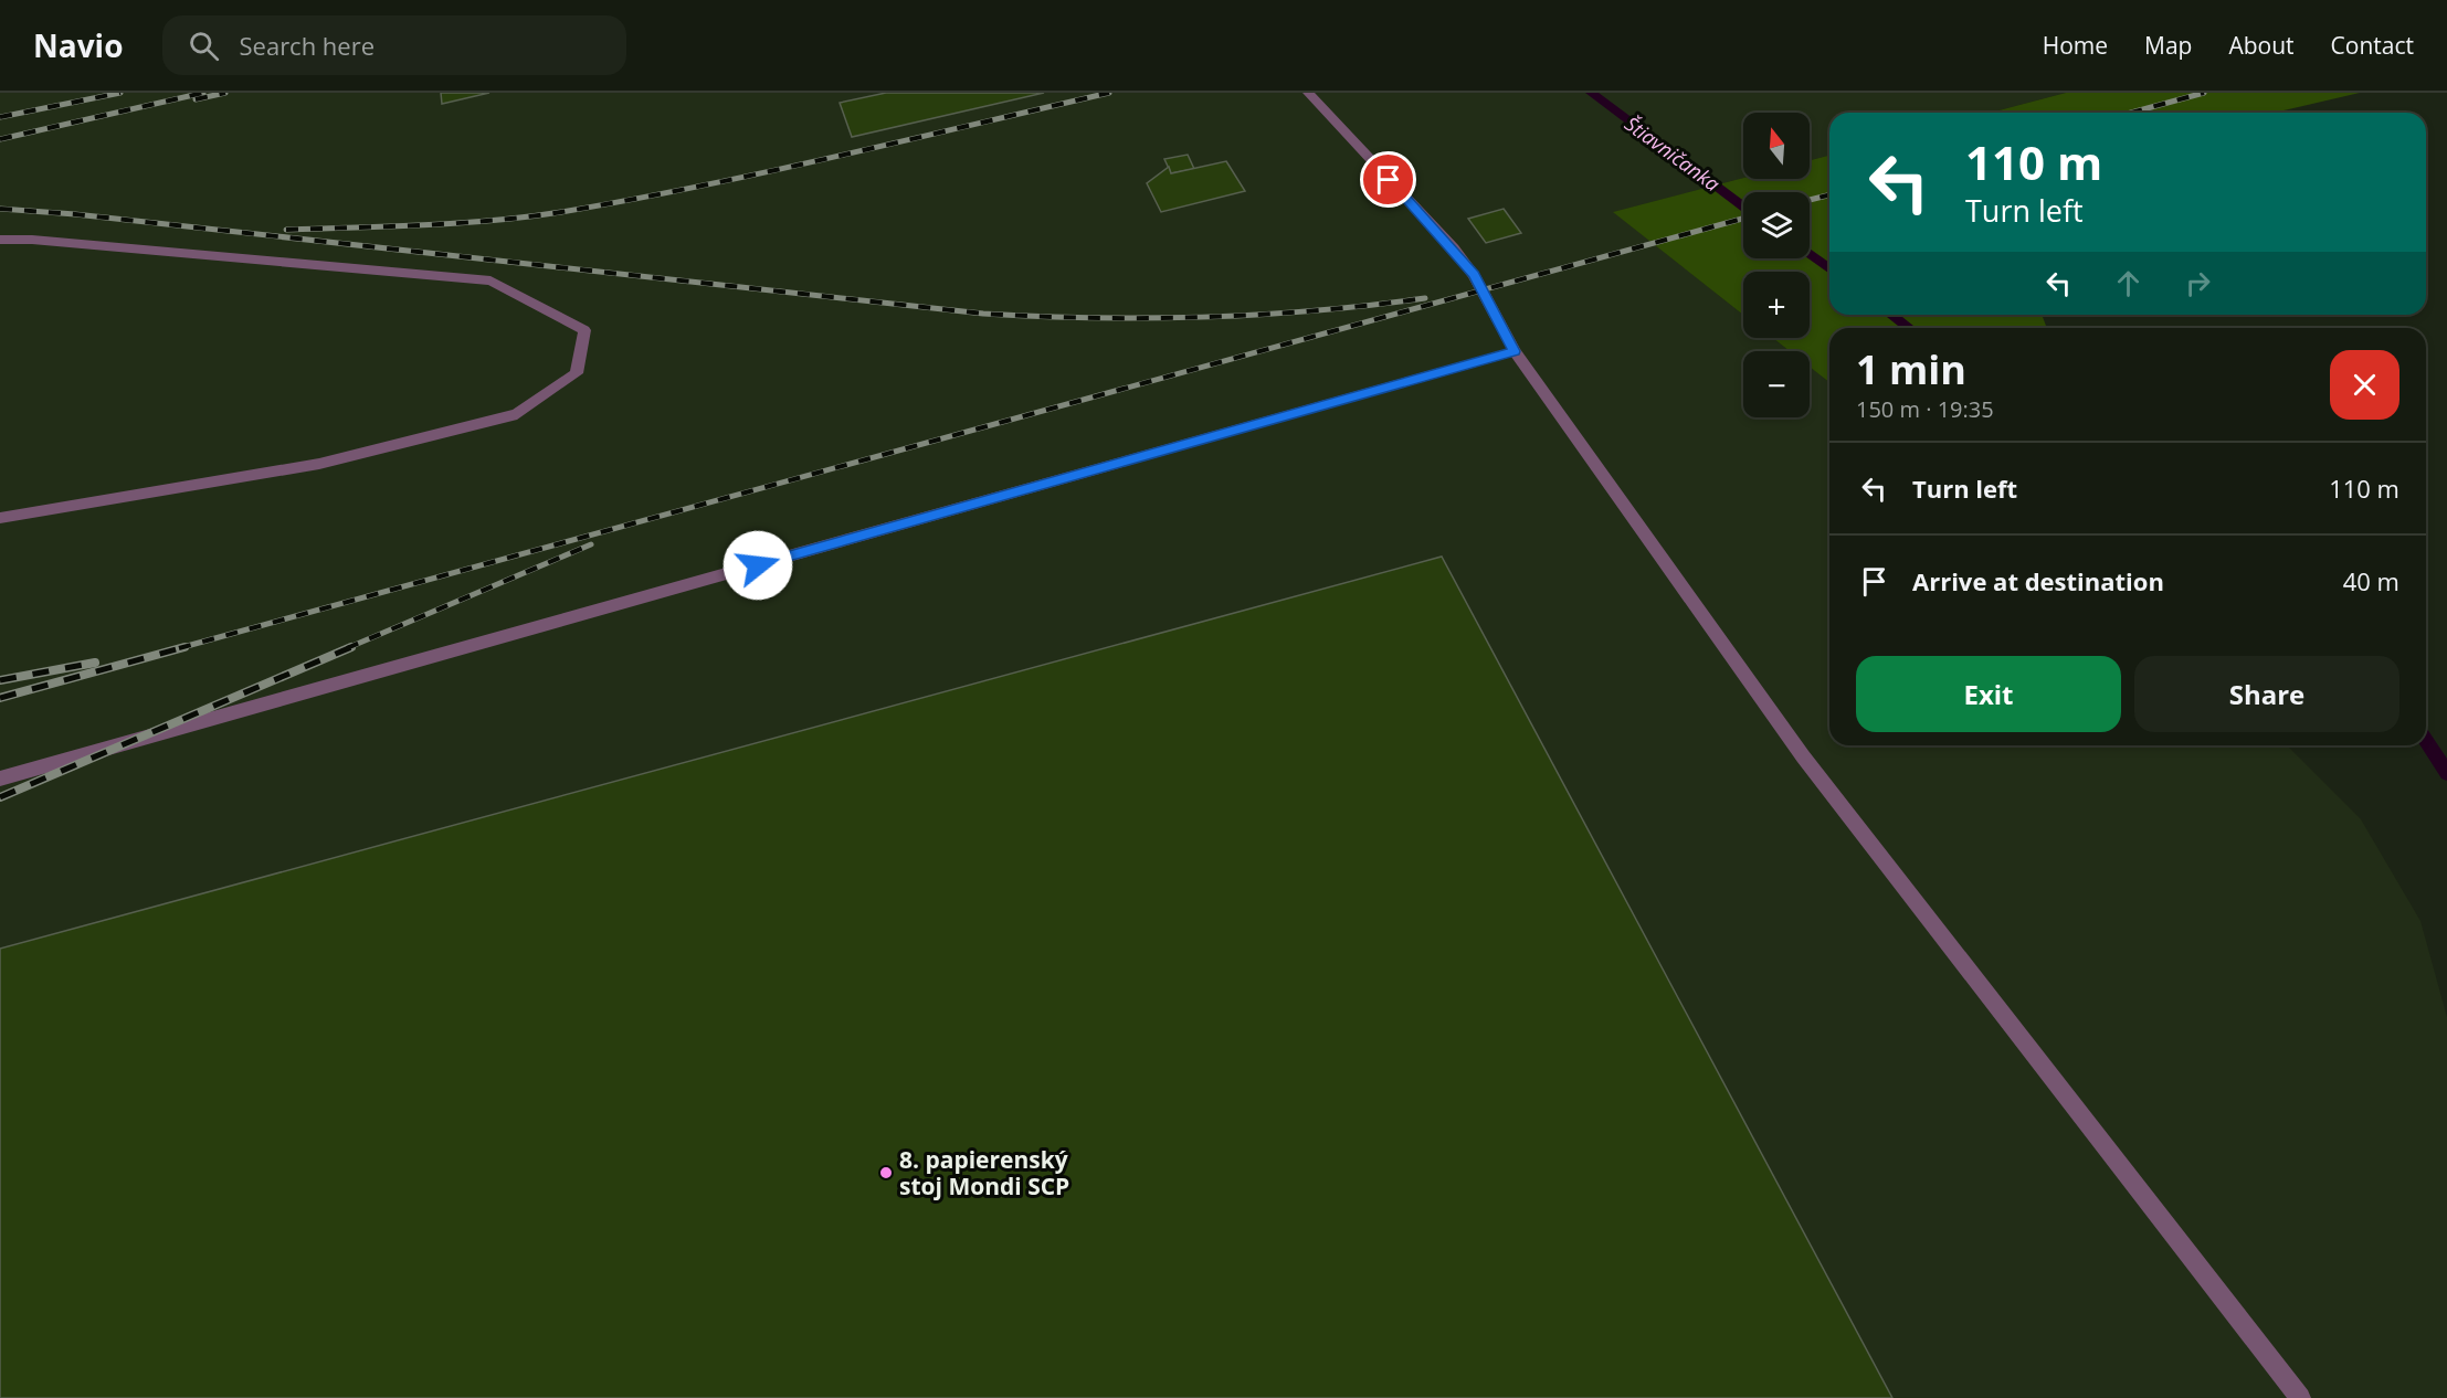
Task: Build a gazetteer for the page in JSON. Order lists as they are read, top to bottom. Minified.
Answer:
{"water":["Štiavničanka"],"places":["8. papierenský stoj Mondi SCP"],"north":"top","page":{"header":"Navio","search":"Search here","nav":["Home","Map","About","Contact"],"map_buttons":["+","−"],"turn":["110 m","Turn left"],"heading":["1 min","150 m · 19:35"],"list":[{"name":"Turn left","value":"110 m"},{"name":"Arrive at destination","value":"40 m"}],"buttons":["Exit","Share"]}}
